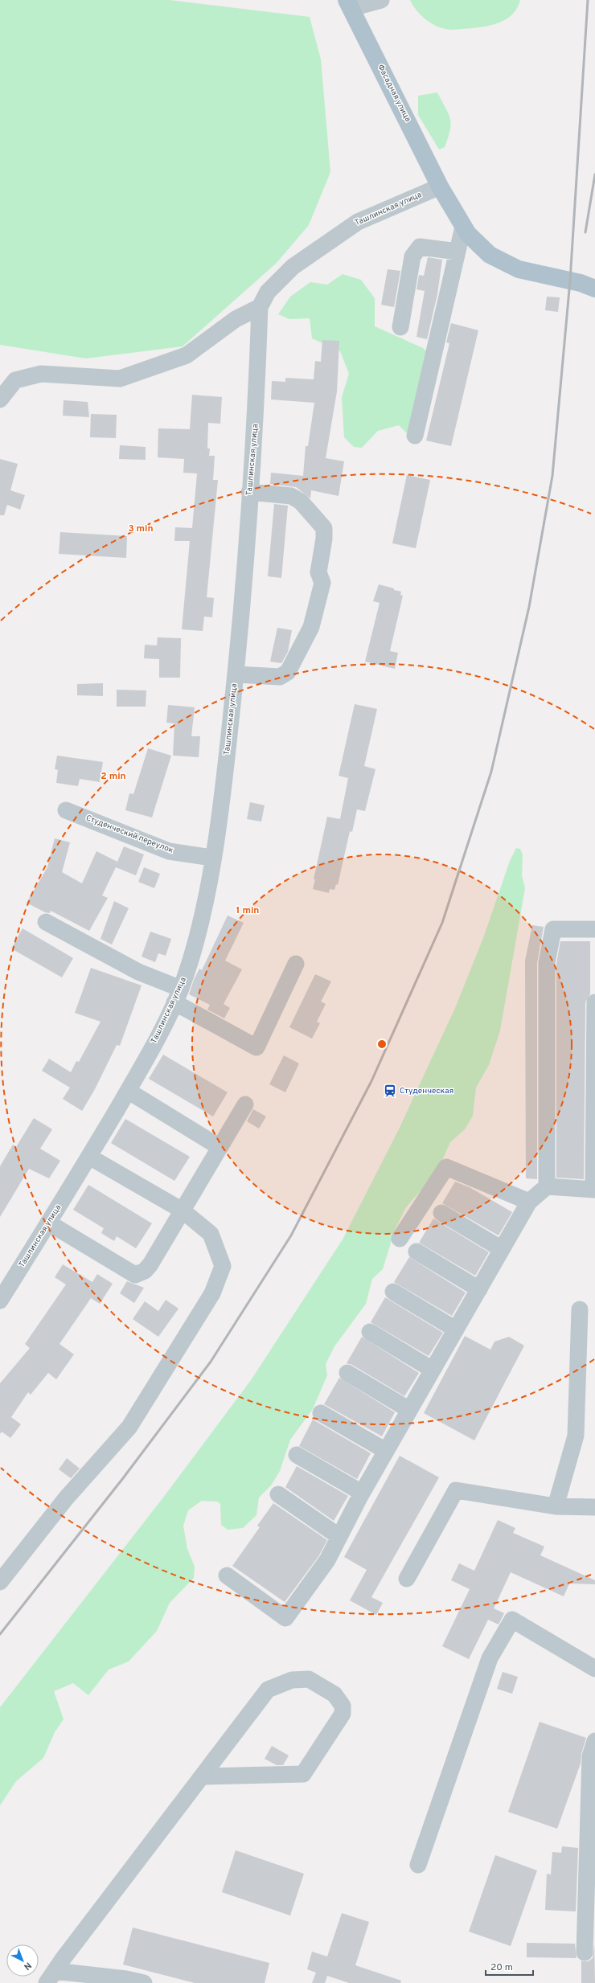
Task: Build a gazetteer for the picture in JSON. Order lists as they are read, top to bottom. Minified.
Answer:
{"streets":{"main road":["Фасадная улица"],"street":["Ташлинская улица","Студенческий переулок"]},"crossings":[["Фасадная улица","Ташлинская улица"],["Ташлинская улица","Студенческий переулок"]],"places":{"station":["Студенческая"]},"scale_bar":"20 m","north":"bottom right","rings":["3 min","2 min","1 min"]}
